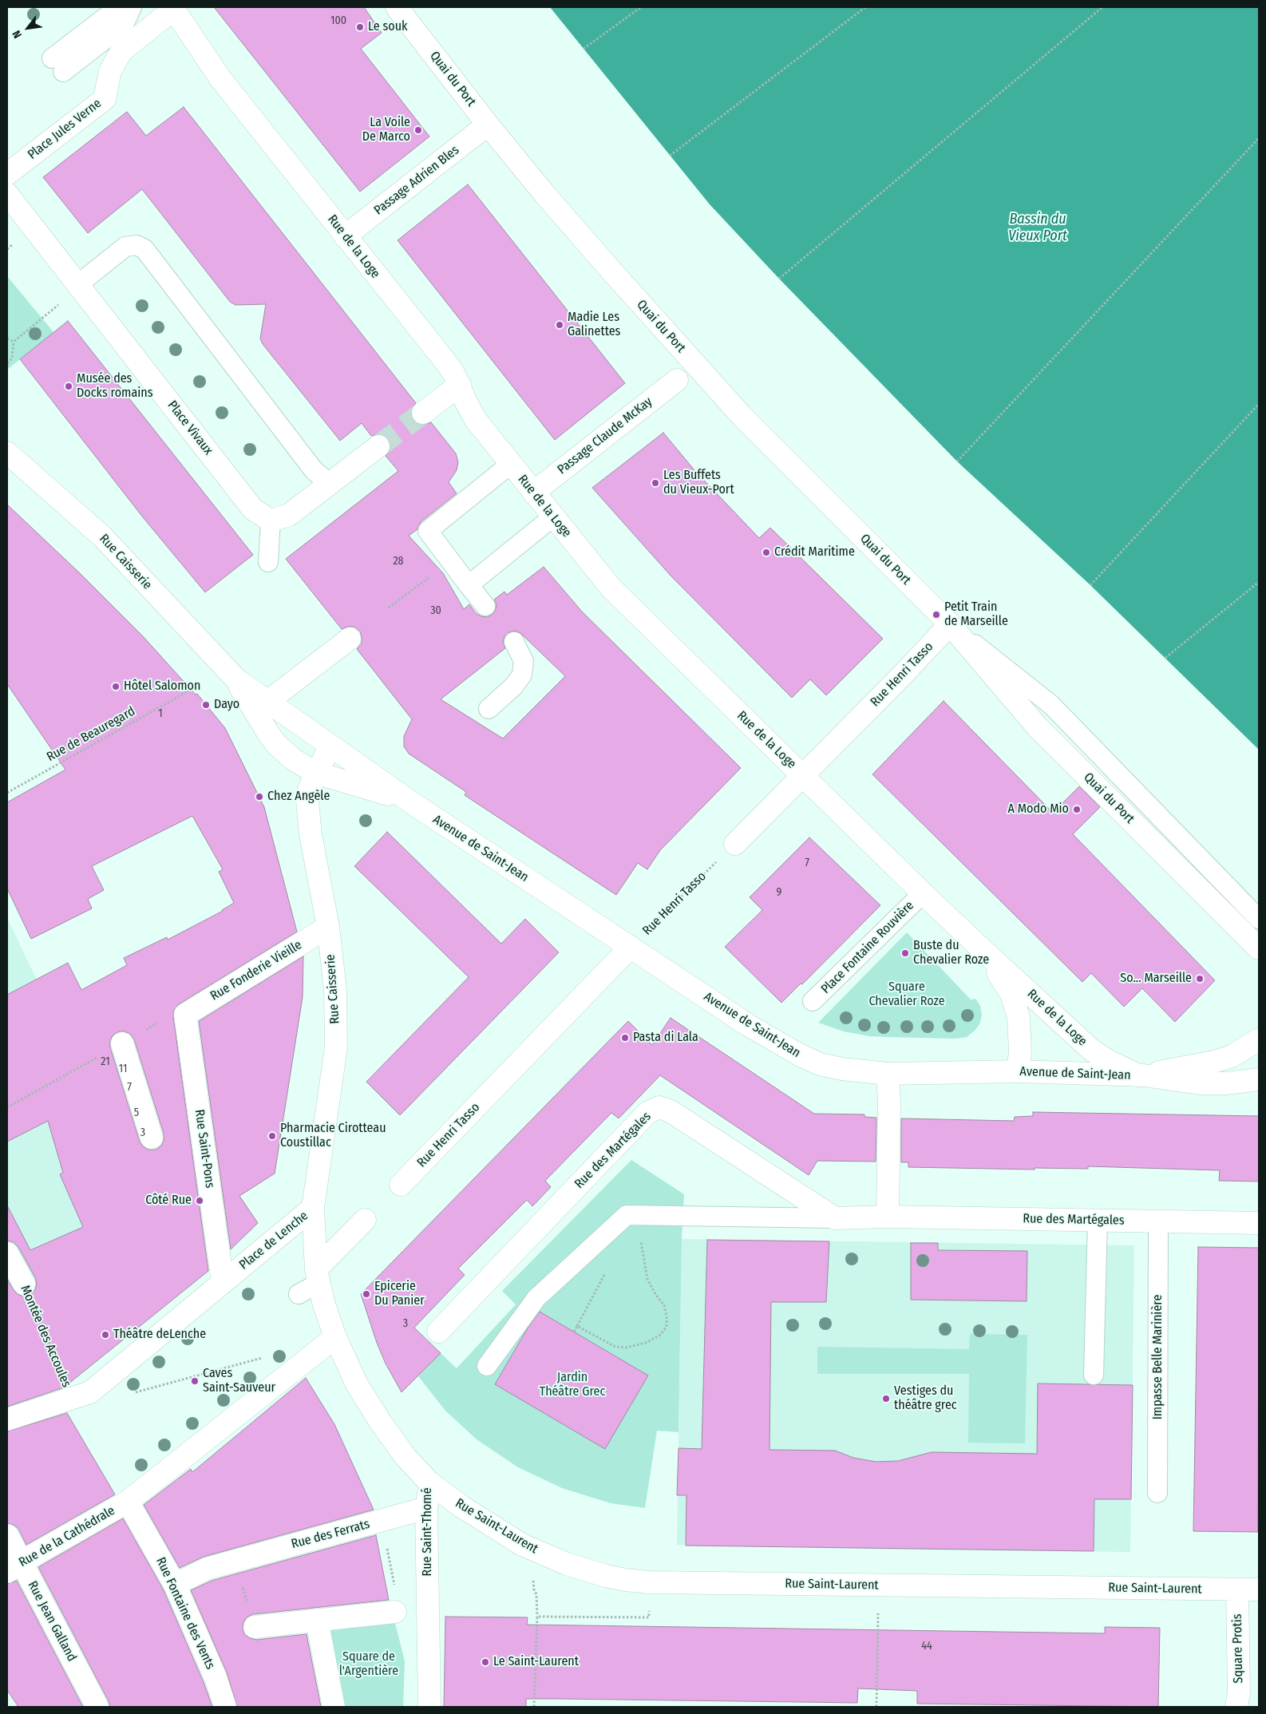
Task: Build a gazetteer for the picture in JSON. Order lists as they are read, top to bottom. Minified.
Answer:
{"streets":{"street":["Quai du Port","Place Jules Verne","Passage Adrien Bles","Rue de la Loge","Place Vivaux","Passage Claude McKay","Rue Caisserie","Rue Henri Tasso","Avenue de Saint-Jean","Rue Fonderie Vieille","Rue Saint-Pons","Rue des Martégales","Place de Lenche","Montée des Accoules","Rue Saint-Laurent","Rue Saint-Thomé","Rue des Ferrats","Rue de la Cathédrale","Rue Fontaine des Vents","Rue Jean Galland","Square Protis"],"lane":["Place Fontaine Rouvière","Impasse Belle Marinière"],"path":["Rue de Beauregard"]},"crossings":[["Quai du Port","Passage Adrien Bles"],["Quai du Port","Rue Henri Tasso"],["Place Jules Verne","Rue de la Loge"],["Passage Adrien Bles","Rue de la Loge"],["Rue de la Loge","Passage Claude McKay"],["Rue de la Loge","Rue Henri Tasso"],["Rue de la Loge","Avenue de Saint-Jean"],["Rue de la Loge","Place Fontaine Rouvière"],["Rue Caisserie","Rue de Beauregard"],["Rue Caisserie","Avenue de Saint-Jean"],["Rue Caisserie","Rue Fonderie Vieille"],["Rue Caisserie","Place de Lenche"],["Rue Henri Tasso","Avenue de Saint-Jean"],["Rue Fonderie Vieille","Rue Saint-Pons"],["Rue Saint-Pons","Place de Lenche"],["Rue des Martégales","Impasse Belle Marinière"],["Place de Lenche","Montée des Accoules"],["Place de Lenche","Rue Saint-Thomé"],["Rue Saint-Laurent","Rue Saint-Thomé"],["Rue Saint-Laurent","Square Protis"],["Rue Saint-Thomé","Rue des Ferrats"],["Rue des Ferrats","Rue Fontaine des Vents"],["Rue de la Cathédrale","Rue Fontaine des Vents"],["Rue de la Cathédrale","Rue Jean Galland"]],"water":["Bassin du Vieux Port"],"parks":["Square Chevalier Roze","Jardin Théâtre Grec","Square de l'Argentière"],"places":["Le souk","La Voile De Marco","Madie Les Galinettes","Musée des Docks romains","Les Buffets du Vieux-Port","Crédit Maritime","Petit Train de Marseille","Hôtel Salomon","Dayo","Chez Angèle","A Modo Mio","Buste du Chevalier Roze","So... Marseille","Pasta di Lala","Pharmacie Cirotteau Coustillac","Côté Rue","Epicerie Du Panier","Théâtre deLenche","Caves Saint-Sauveur","Vestiges du théâtre grec","Le Saint-Laurent"],"house_numbers":["100","28","30","1","7","9","21","11","7","5","3","3","44"],"north":"bottom left"}
